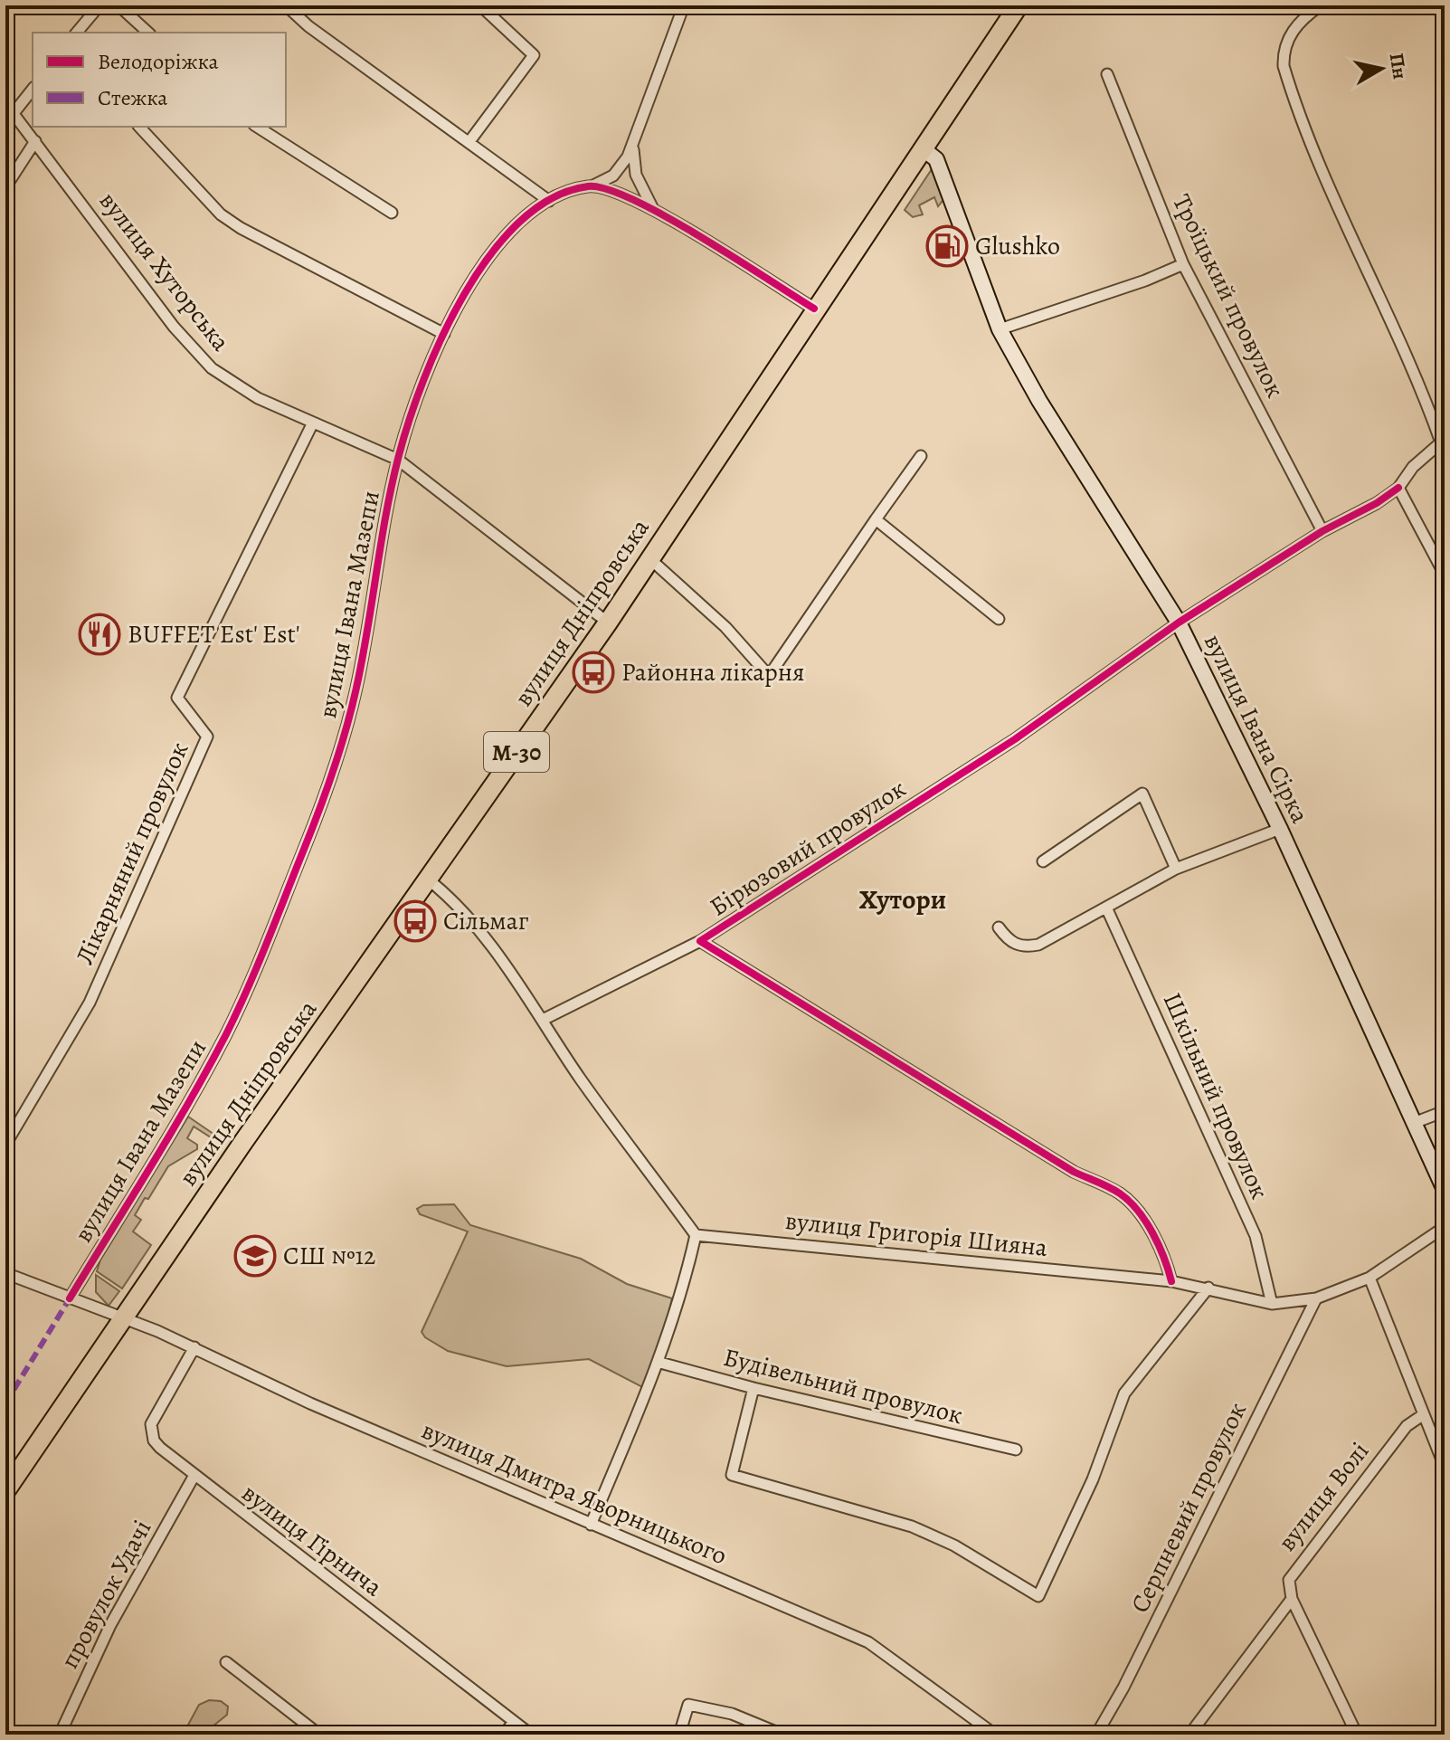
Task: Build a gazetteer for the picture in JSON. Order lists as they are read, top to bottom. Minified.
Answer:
{"streets":{"highway":["вулиця Дніпровська","М-30"],"street":["вулиця Хуторська","Троїцький провулок","вулиця Івана Мазепи","вулиця Івана Сірка","Бірюзовий провулок","Лікарняний провулок","Шкільний провулок","вулиця Григорія Шияна","Будівельний провулок","вулиця Дмитра Яворницького","вулиця Волі","Серпневий провулок","вулиця Гірнича","провулок Удачі"]},"crossings":[["вулиця Хуторська","вулиця Івана Мазепи"],["вулиця Хуторська","вулиця Дніпровська"],["вулиця Хуторська","Лікарняний провулок"],["Троїцький провулок","Бірюзовий провулок"],["вулиця Івана Мазепи","вулиця Дмитра Яворницького"],["вулиця Дніпровська","вулиця Івана Сірка"],["вулиця Дніпровська","вулиця Дмитра Яворницького"],["вулиця Івана Сірка","Бірюзовий провулок"],["Бірюзовий провулок","вулиця Григорія Шияна"],["Шкільний провулок","вулиця Григорія Шияна"],["вулиця Григорія Шияна","Серпневий провулок"],["вулиця Дмитра Яворницького","вулиця Гірнича"],["вулиця Гірнича","провулок Удачі"]],"districts":["Хутори"],"places":{"fuel station":["Glushko"],"restaurant":["BUFFET Est' Est'"],"bus stop":["Районна лікарня","Сільмаг"],"school or university":["СШ №12"]},"legend":["Велодоріжка","Стежка"],"north":"right"}
